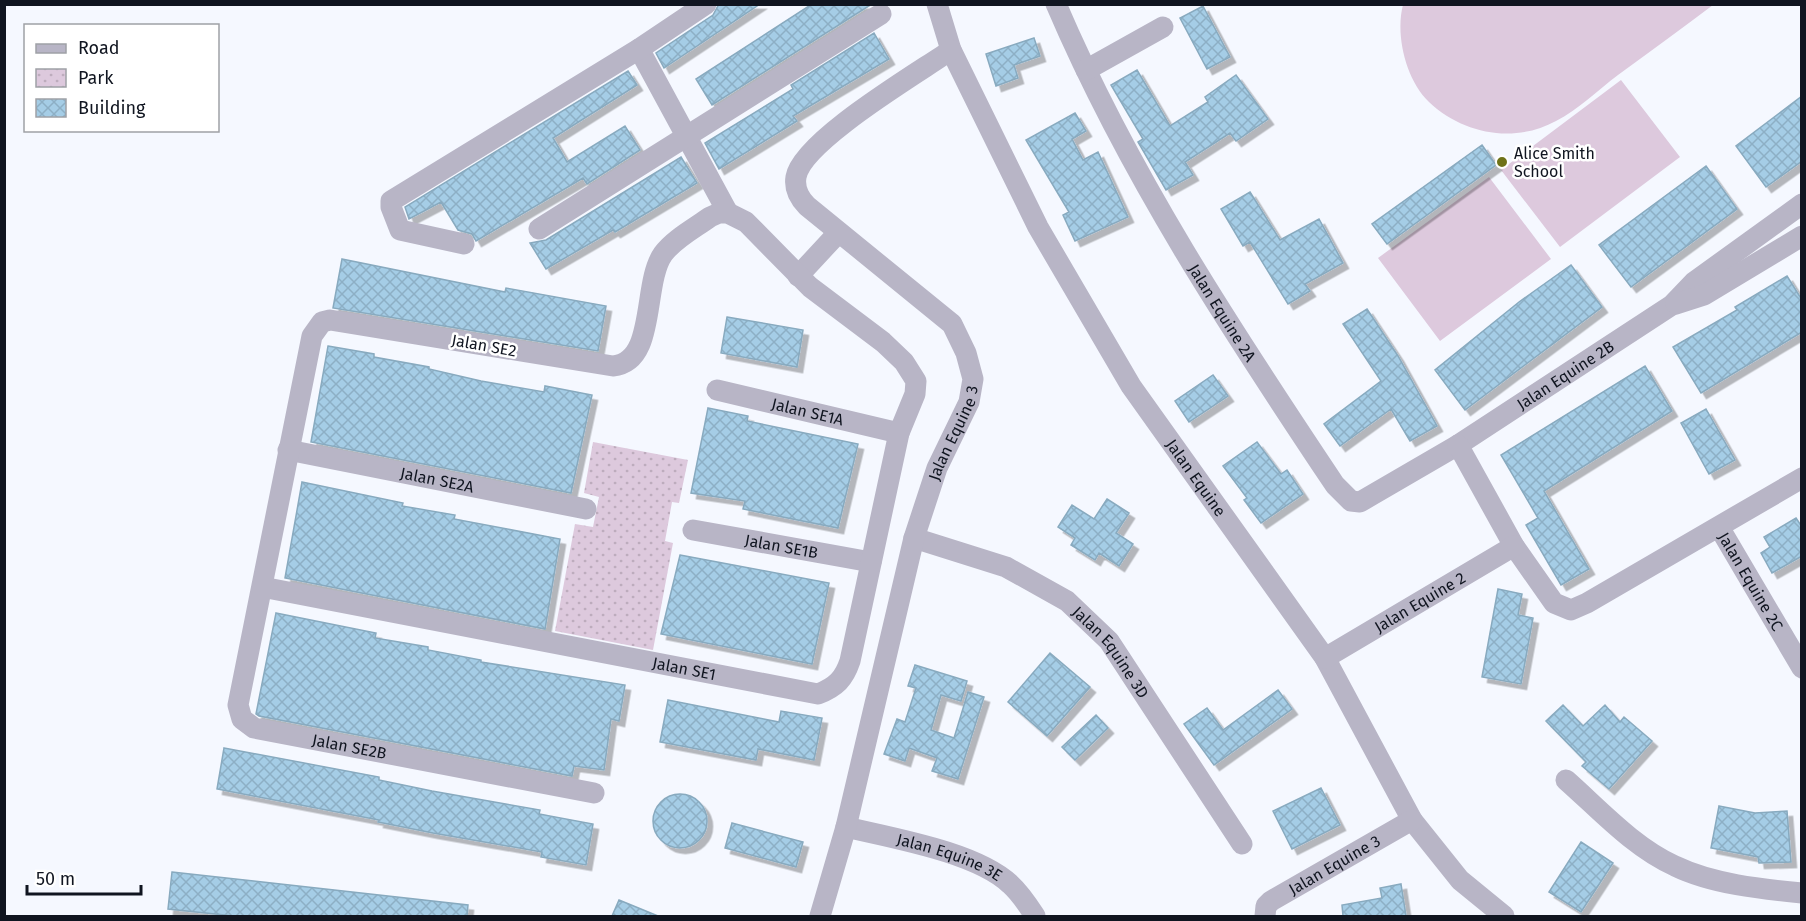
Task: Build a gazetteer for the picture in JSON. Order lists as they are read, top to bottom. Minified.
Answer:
{"streets":{"street":["Jalan Equine 2A","Jalan SE2","Jalan Equine 2B","Jalan SE1A","Jalan Equine 3","Jalan Equine","Jalan SE2A","Jalan SE1B","Jalan Equine 2C","Jalan Equine 2","Jalan Equine 3D","Jalan SE1","Jalan SE2B","Jalan Equine 3E"]},"crossings":[["Jalan Equine 2A","Jalan Equine 2B"],["Jalan SE2","Jalan SE2A"],["Jalan SE2","Jalan SE1"],["Jalan SE2","Jalan SE2B"],["Jalan SE1A","Jalan SE1"],["Jalan Equine 3","Jalan Equine"],["Jalan Equine 3","Jalan Equine 3D"],["Jalan Equine 3","Jalan Equine 3E"],["Jalan Equine","Jalan Equine 2"],["Jalan SE1B","Jalan SE1"],["Jalan SE1","Jalan SE2B"]],"places":["Alice Smith School"],"legend":["Road","Park","Building"],"scale_bar":"50 m"}
